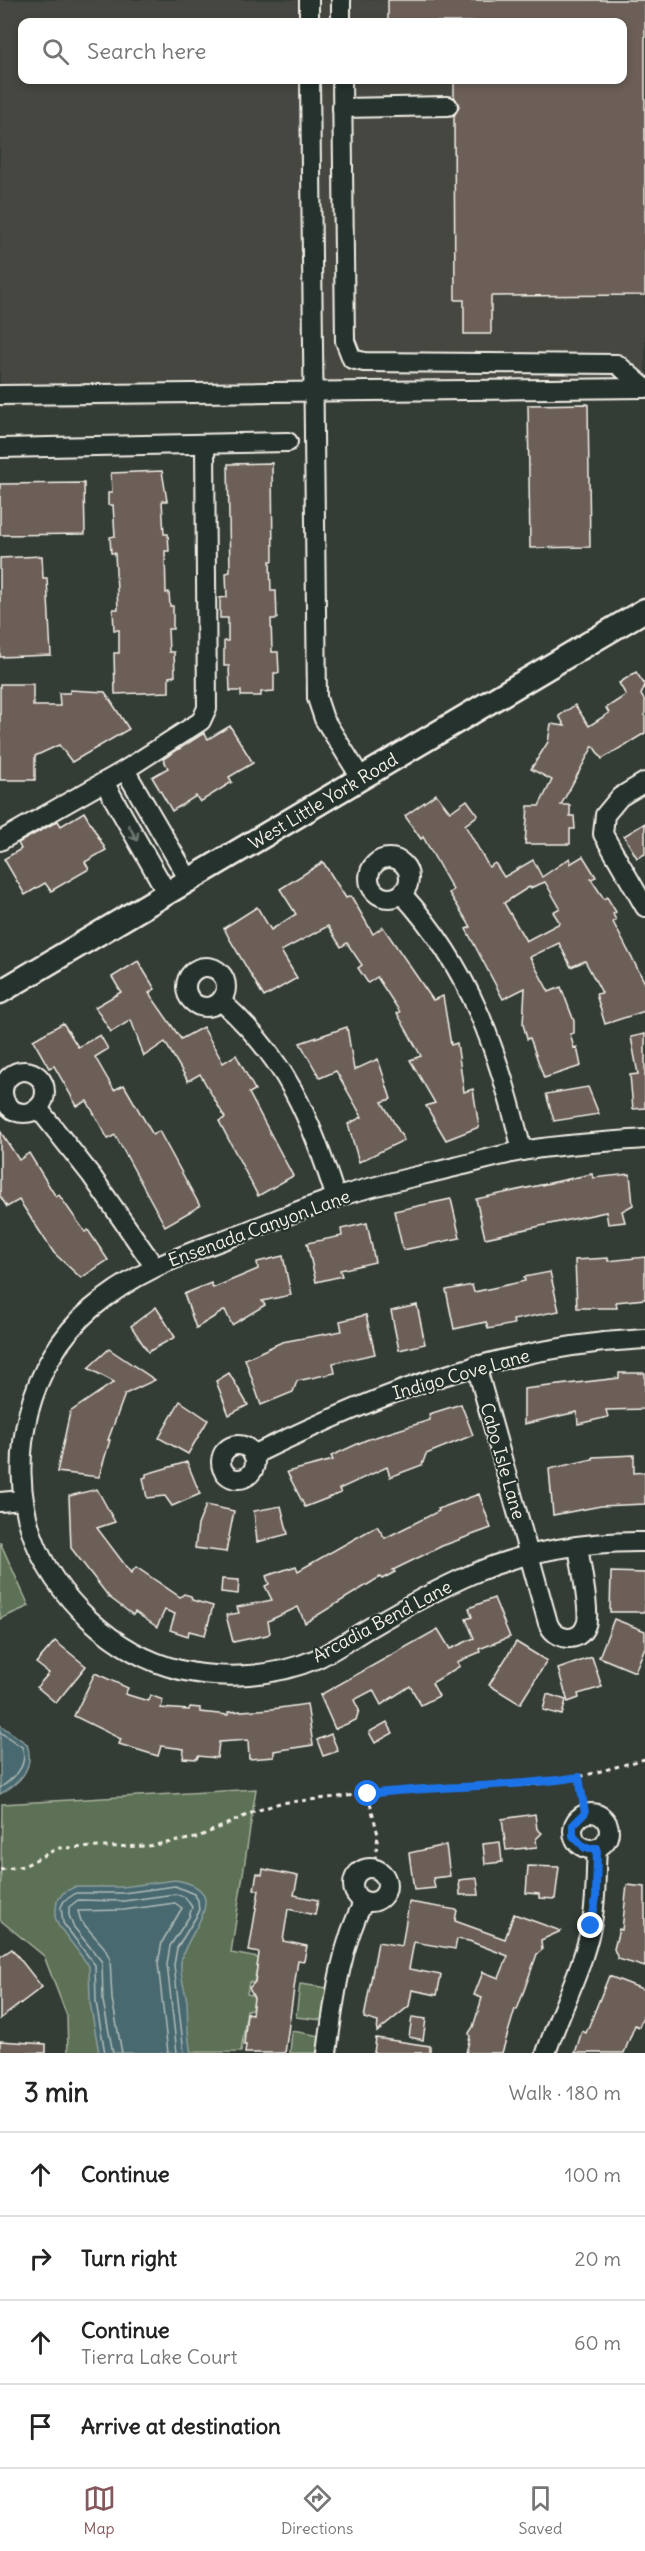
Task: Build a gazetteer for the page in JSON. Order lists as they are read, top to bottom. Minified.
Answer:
{"streets":{"main road":["West Little York Road"],"street":["Ensenada Canyon Lane","Indigo Cove Lane","Cabo Isle Lane","Arcadia Bend Lane"]},"crossings":[["Ensenada Canyon Lane","Arcadia Bend Lane"],["Indigo Cove Lane","Cabo Isle Lane"],["Cabo Isle Lane","Arcadia Bend Lane"]],"page":{"search":"Search here","heading":["3 min","Walk · 180 m"],"list":[["Continue","100 m"],["Turn right","20 m"],["Continue","Tierra Lake Court","60 m"],"Arrive at destination"],"nav":["Map","Directions","Saved"]}}
